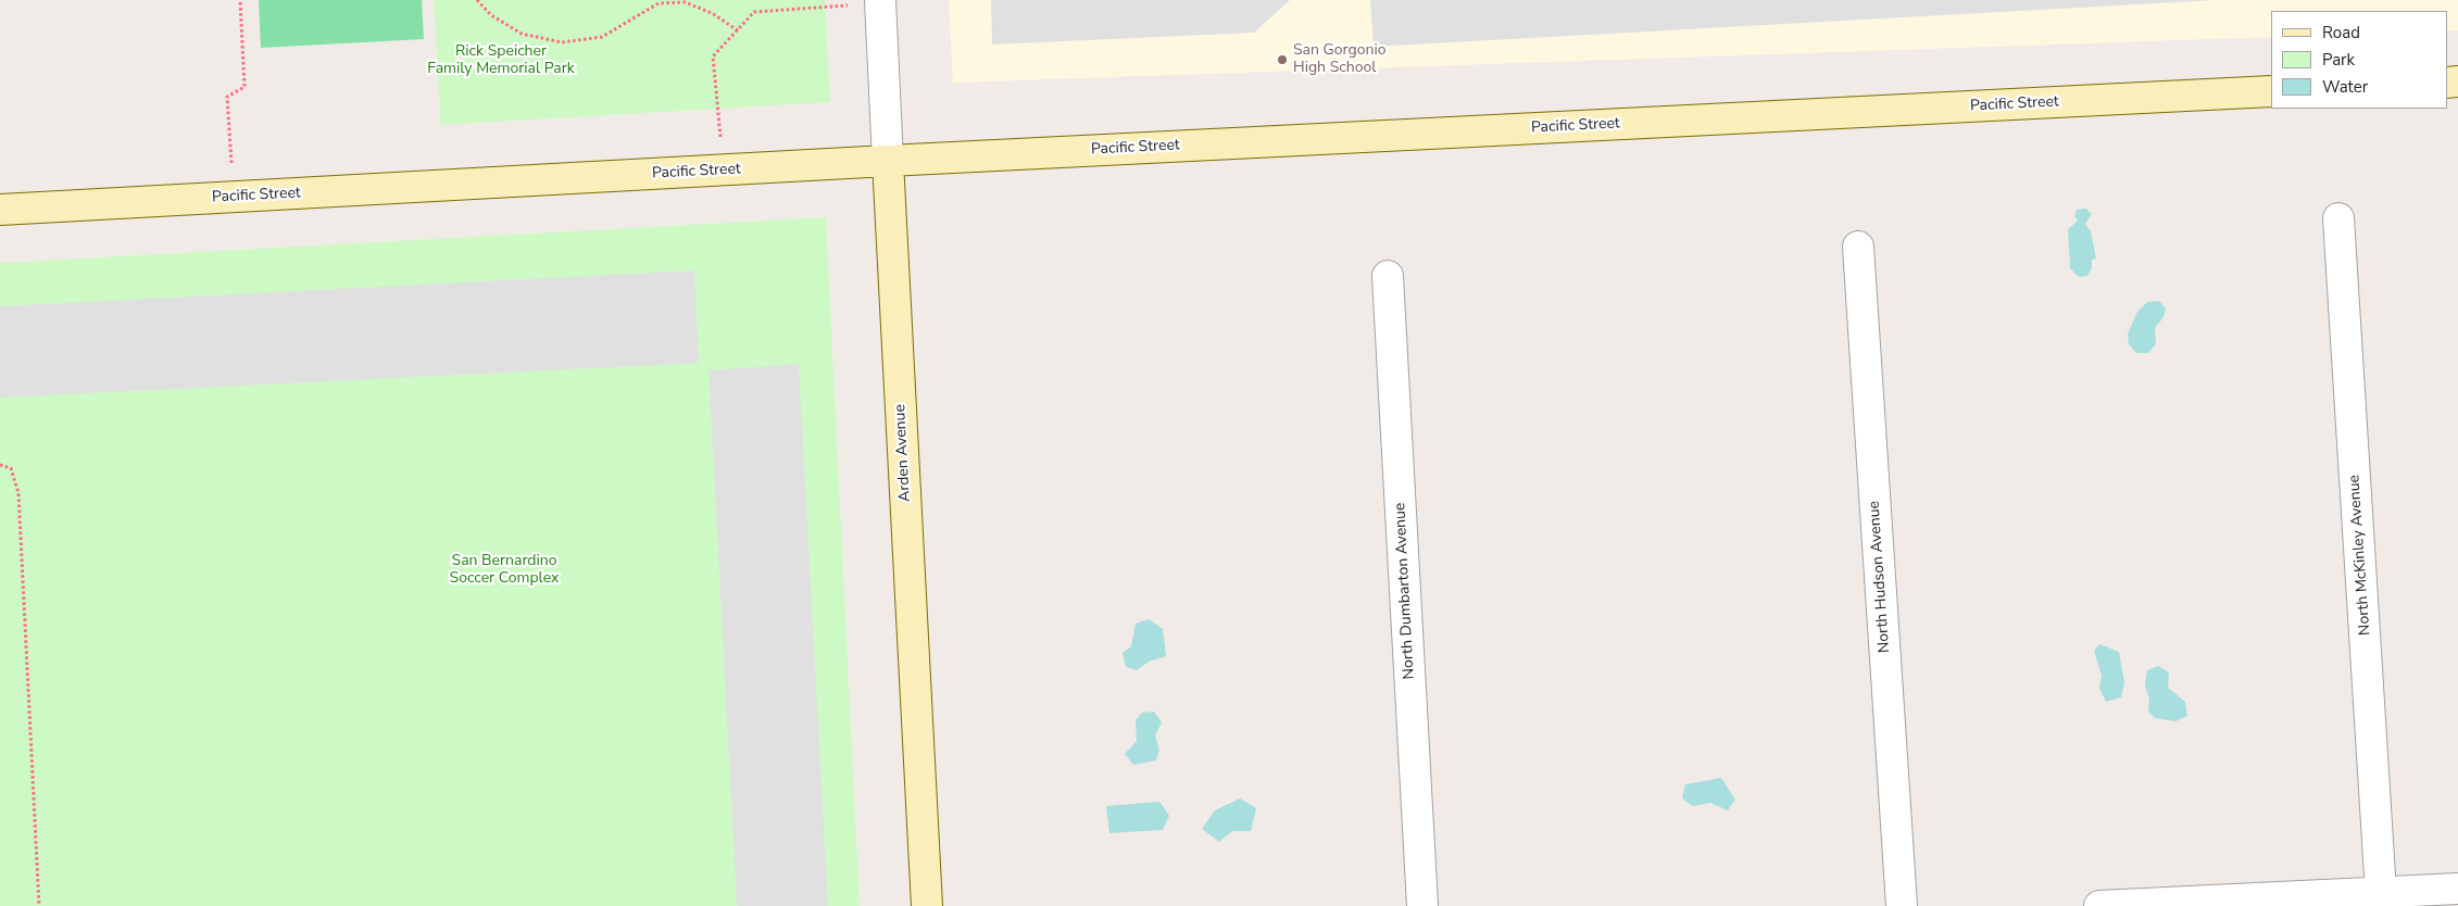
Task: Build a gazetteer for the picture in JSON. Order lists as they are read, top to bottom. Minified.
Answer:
{"streets":{"street":["Pacific Street","Arden Avenue","North McKinley Avenue","North Hudson Avenue","North Dumbarton Avenue"]},"crossings":[["Pacific Street","Arden Avenue"]],"parks":["Rick Speicher Family Memorial Park","San Bernardino Soccer Complex"],"places":["San Gorgonio High School"],"legend":["Road","Park","Water"]}
